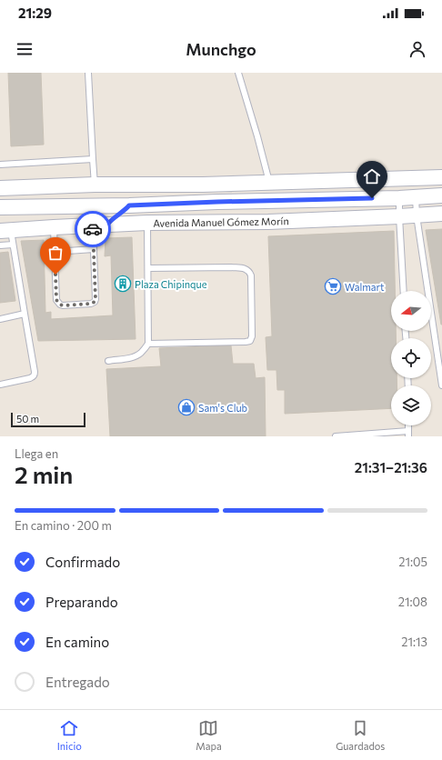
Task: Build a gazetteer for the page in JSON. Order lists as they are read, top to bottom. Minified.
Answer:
{"streets":{"main road":["Avenida Manuel Gómez Morín"]},"places":{"building":["Plaza Chipinque"],"supermarket":["Walmart"],"shop":["Sam's Club"]},"scale_bar":"50 m","north":"left","page":{"status":"21:29","header":"Munchgo","scale":"50 m","heading":["2 min","Llega en","21:31–21:36"],"bar":"En camino · 200 m","list":[["Confirmado","21:05"],["Preparando","21:08"],["En camino","21:13"],"Entregado"],"tabs":["Inicio","Mapa","Guardados"]}}
